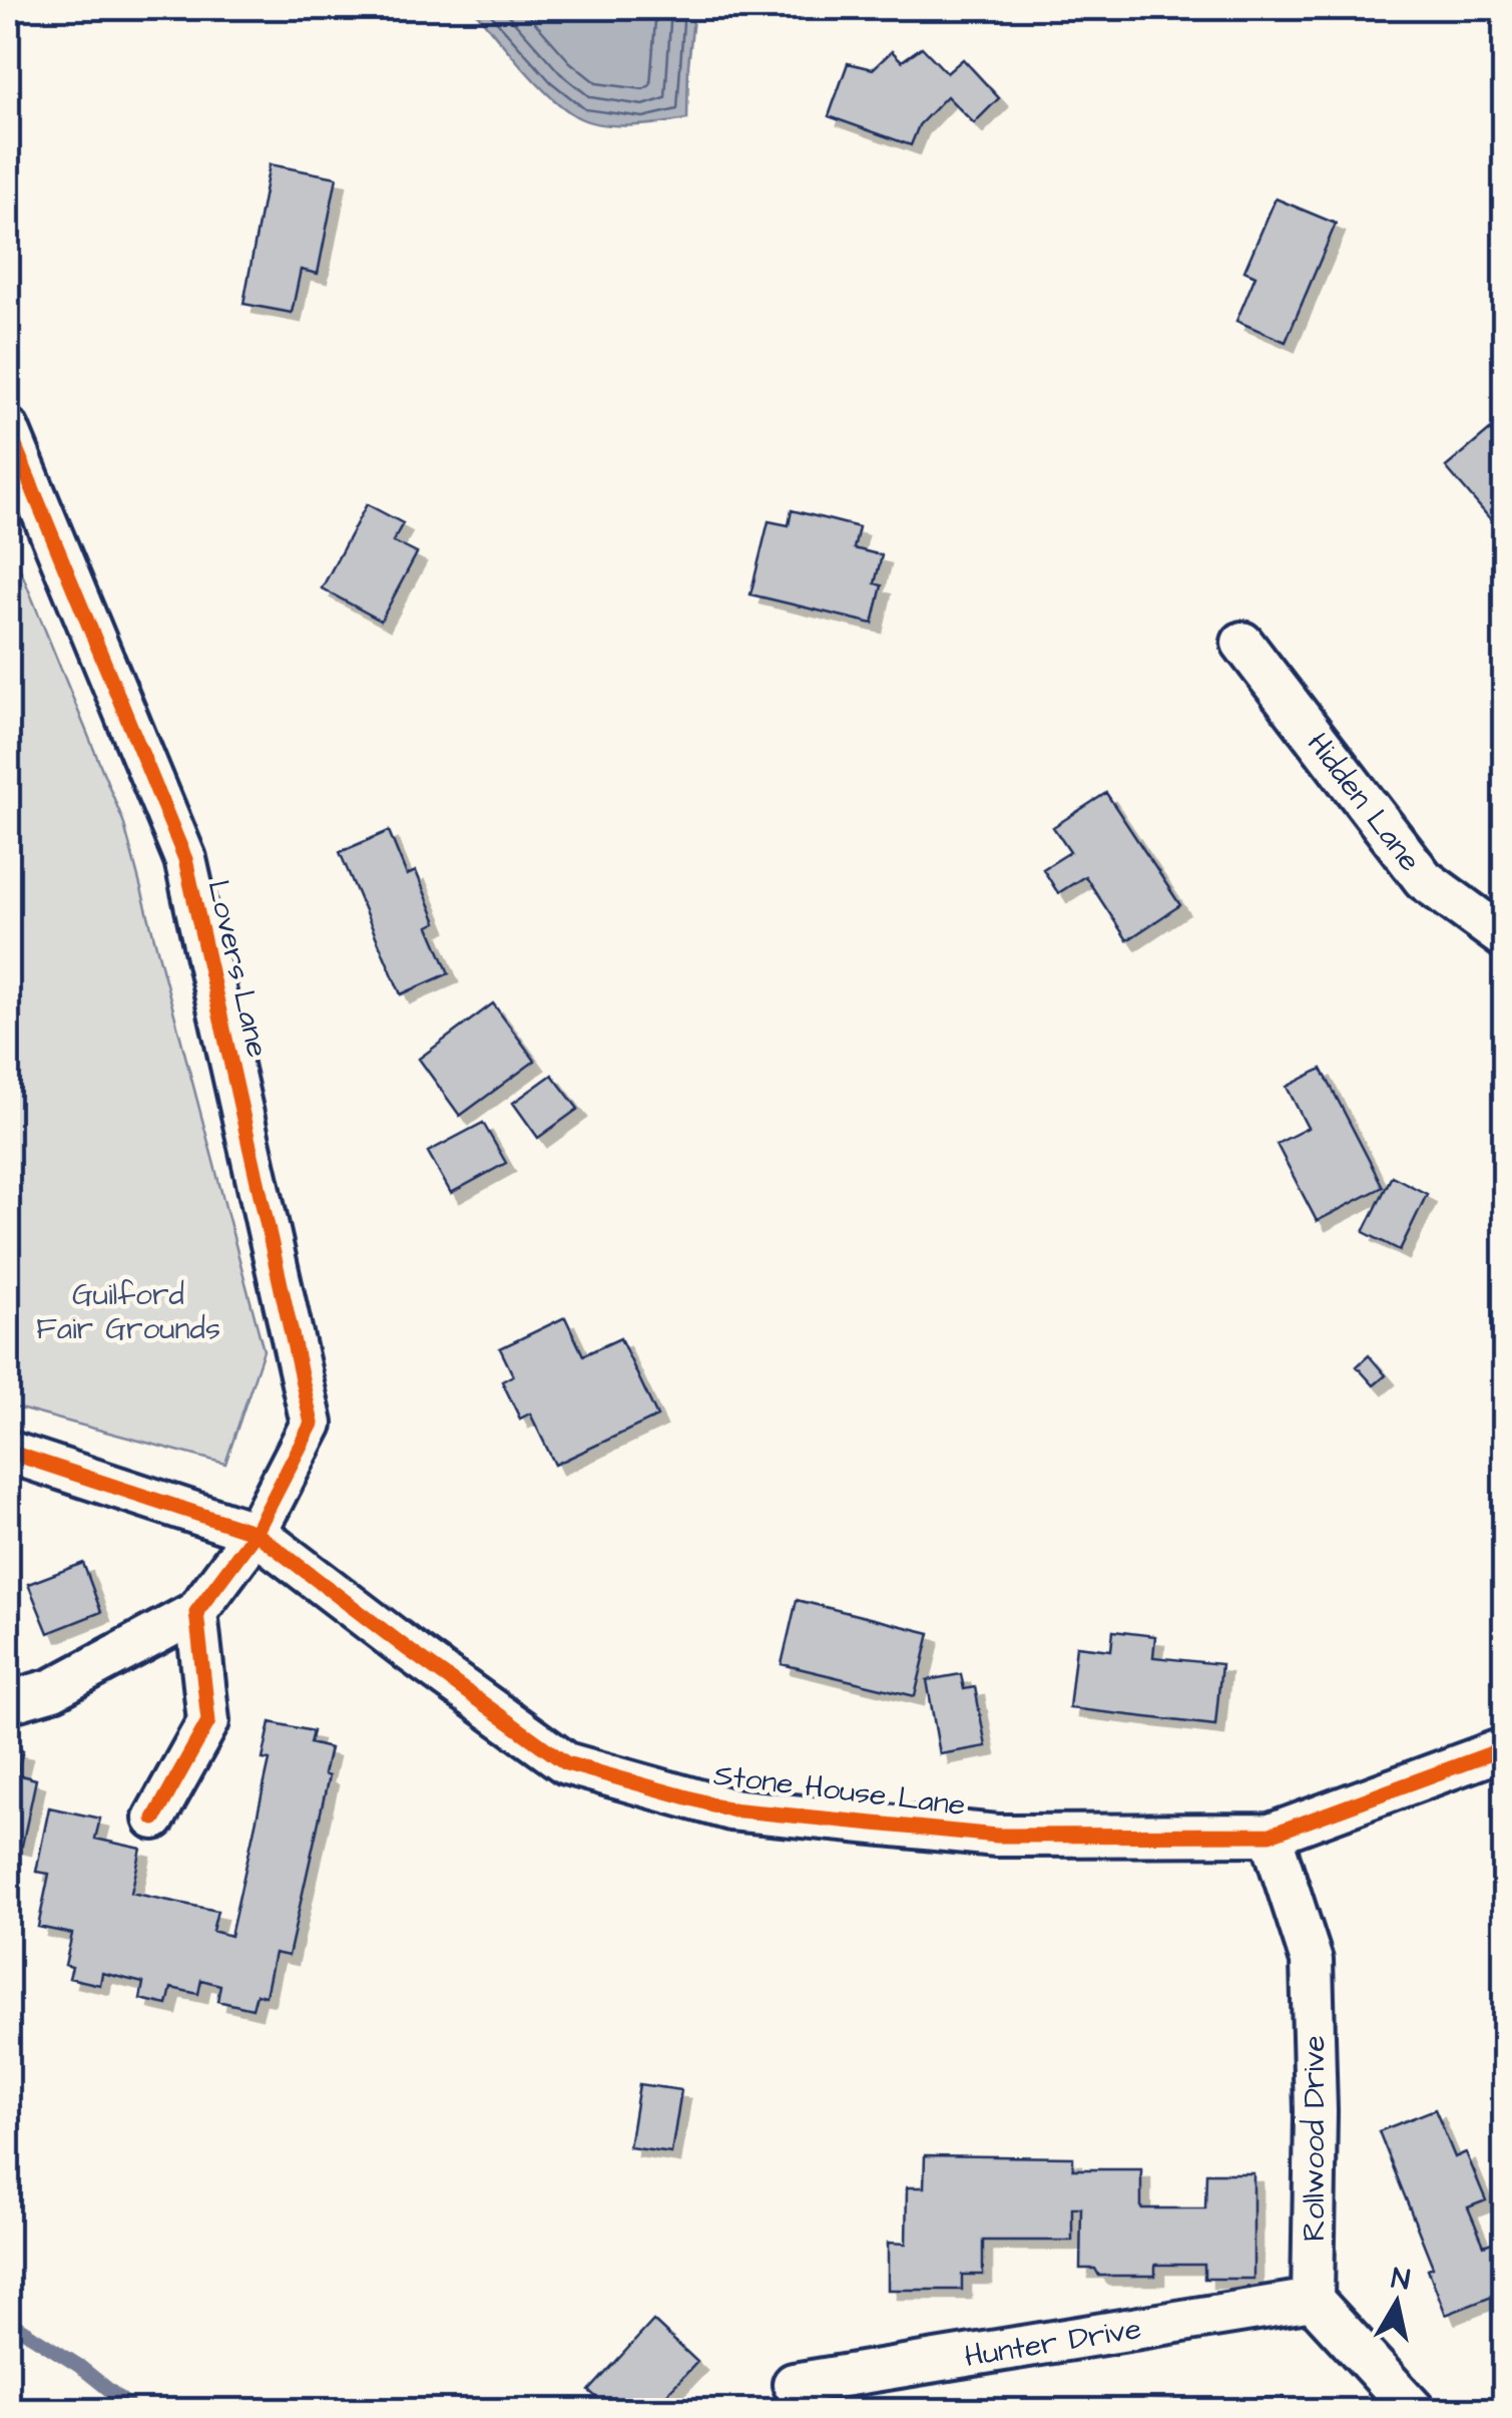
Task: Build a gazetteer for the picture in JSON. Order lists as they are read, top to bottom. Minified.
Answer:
{"streets":{"street":["Hidden Lane","Lovers Lane","Stone House Lane","Rollwood Drive","Hunter Drive"]},"crossings":[["Lovers Lane","Stone House Lane"],["Stone House Lane","Rollwood Drive"],["Rollwood Drive","Hunter Drive"]],"parks":["Guilford Fair Grounds"],"north":"top"}
